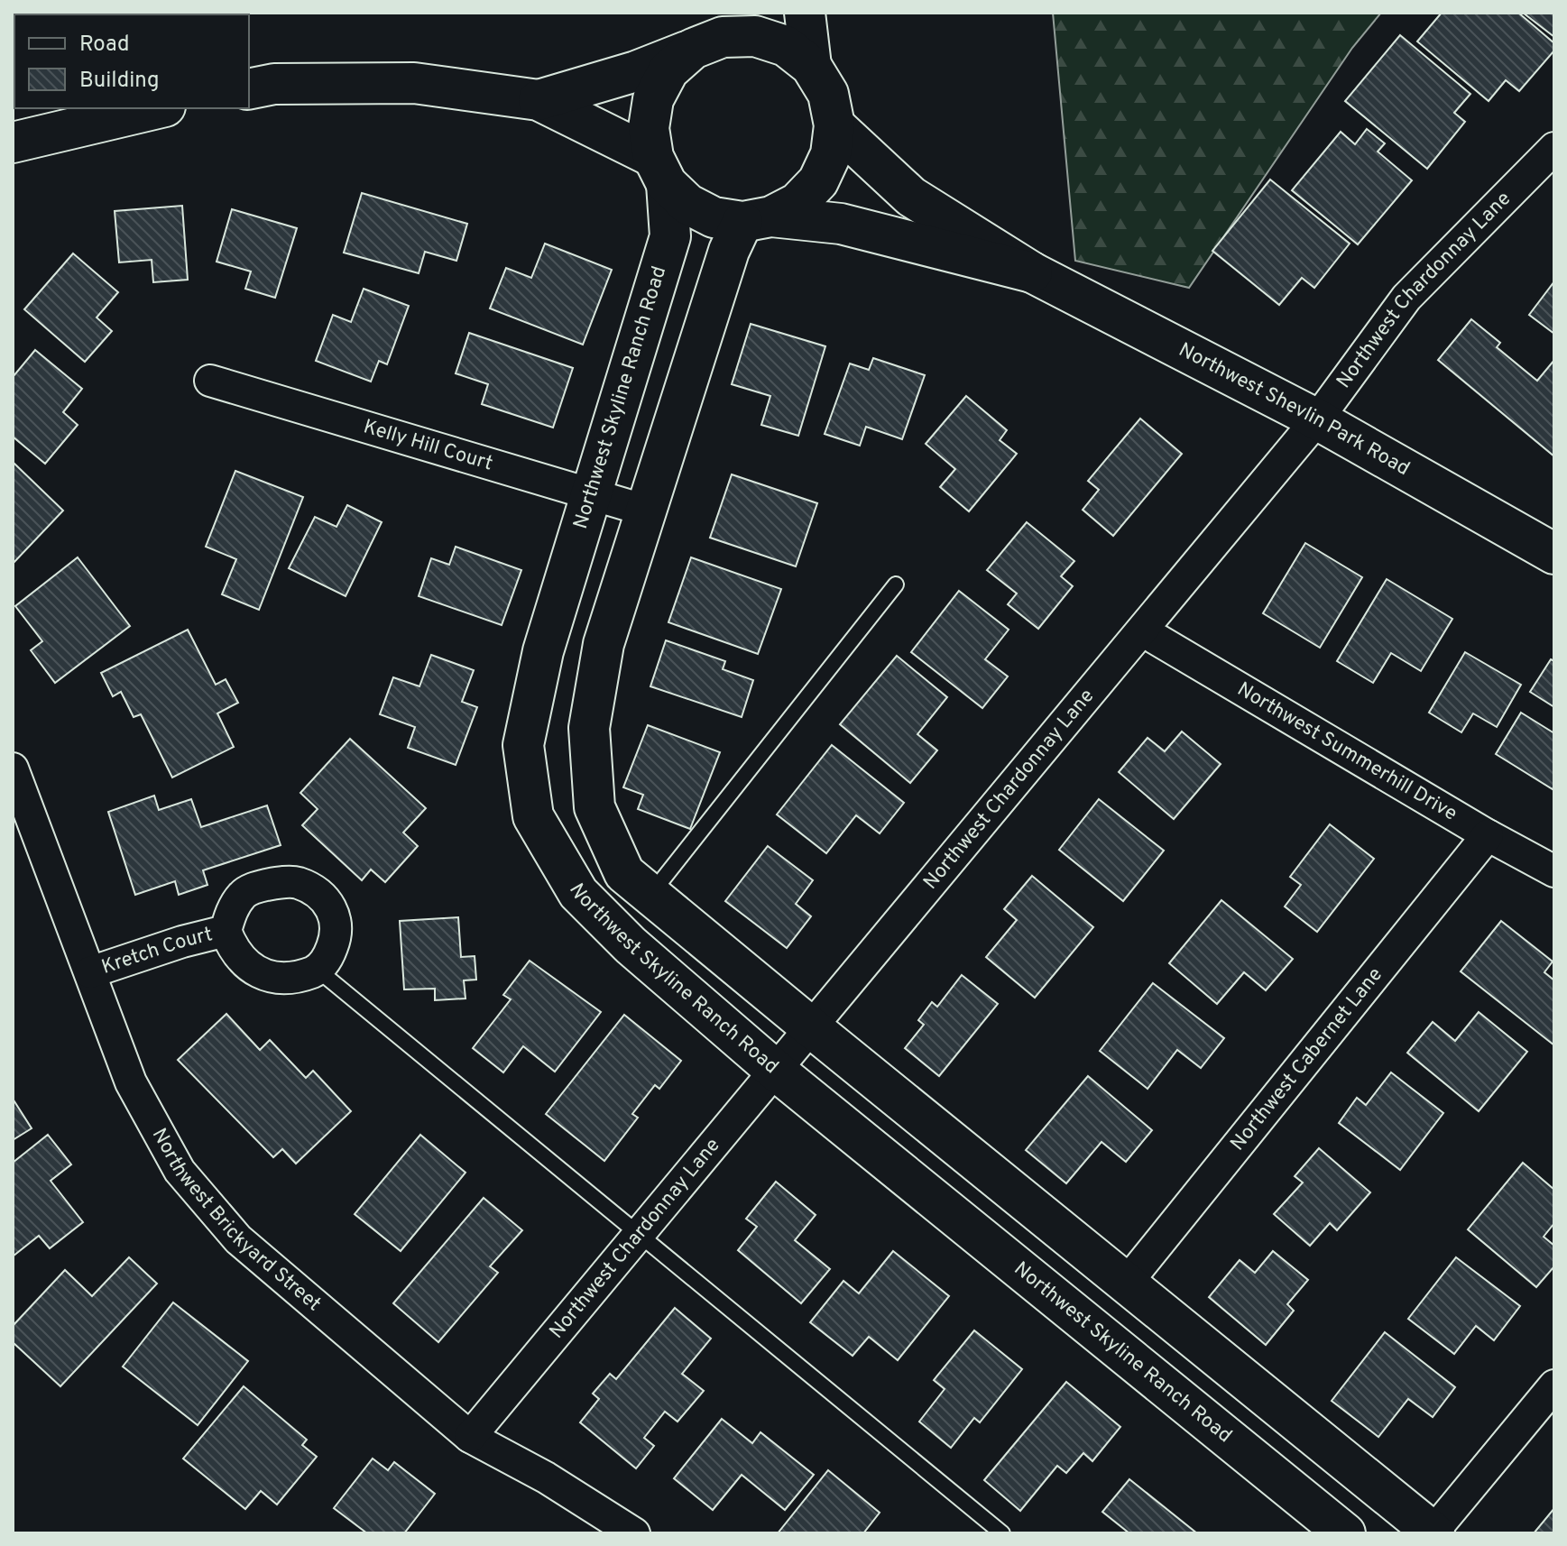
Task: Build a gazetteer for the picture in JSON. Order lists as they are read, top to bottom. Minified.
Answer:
{"streets":{"street":["Northwest Chardonnay Lane","Northwest Skyline Ranch Road","Northwest Shevlin Park Road","Kelly Hill Court","Northwest Summerhill Drive","Kretch Court","Northwest Cabernet Lane","Northwest Brickyard Street"]},"crossings":[["Northwest Chardonnay Lane","Northwest Skyline Ranch Road"],["Northwest Chardonnay Lane","Northwest Shevlin Park Road"],["Northwest Chardonnay Lane","Northwest Summerhill Drive"],["Northwest Chardonnay Lane","Northwest Brickyard Street"],["Northwest Skyline Ranch Road","Northwest Shevlin Park Road"],["Northwest Skyline Ranch Road","Kelly Hill Court"],["Northwest Skyline Ranch Road","Northwest Cabernet Lane"],["Northwest Summerhill Drive","Northwest Cabernet Lane"],["Kretch Court","Northwest Brickyard Street"]],"legend":["Road","Building"]}
